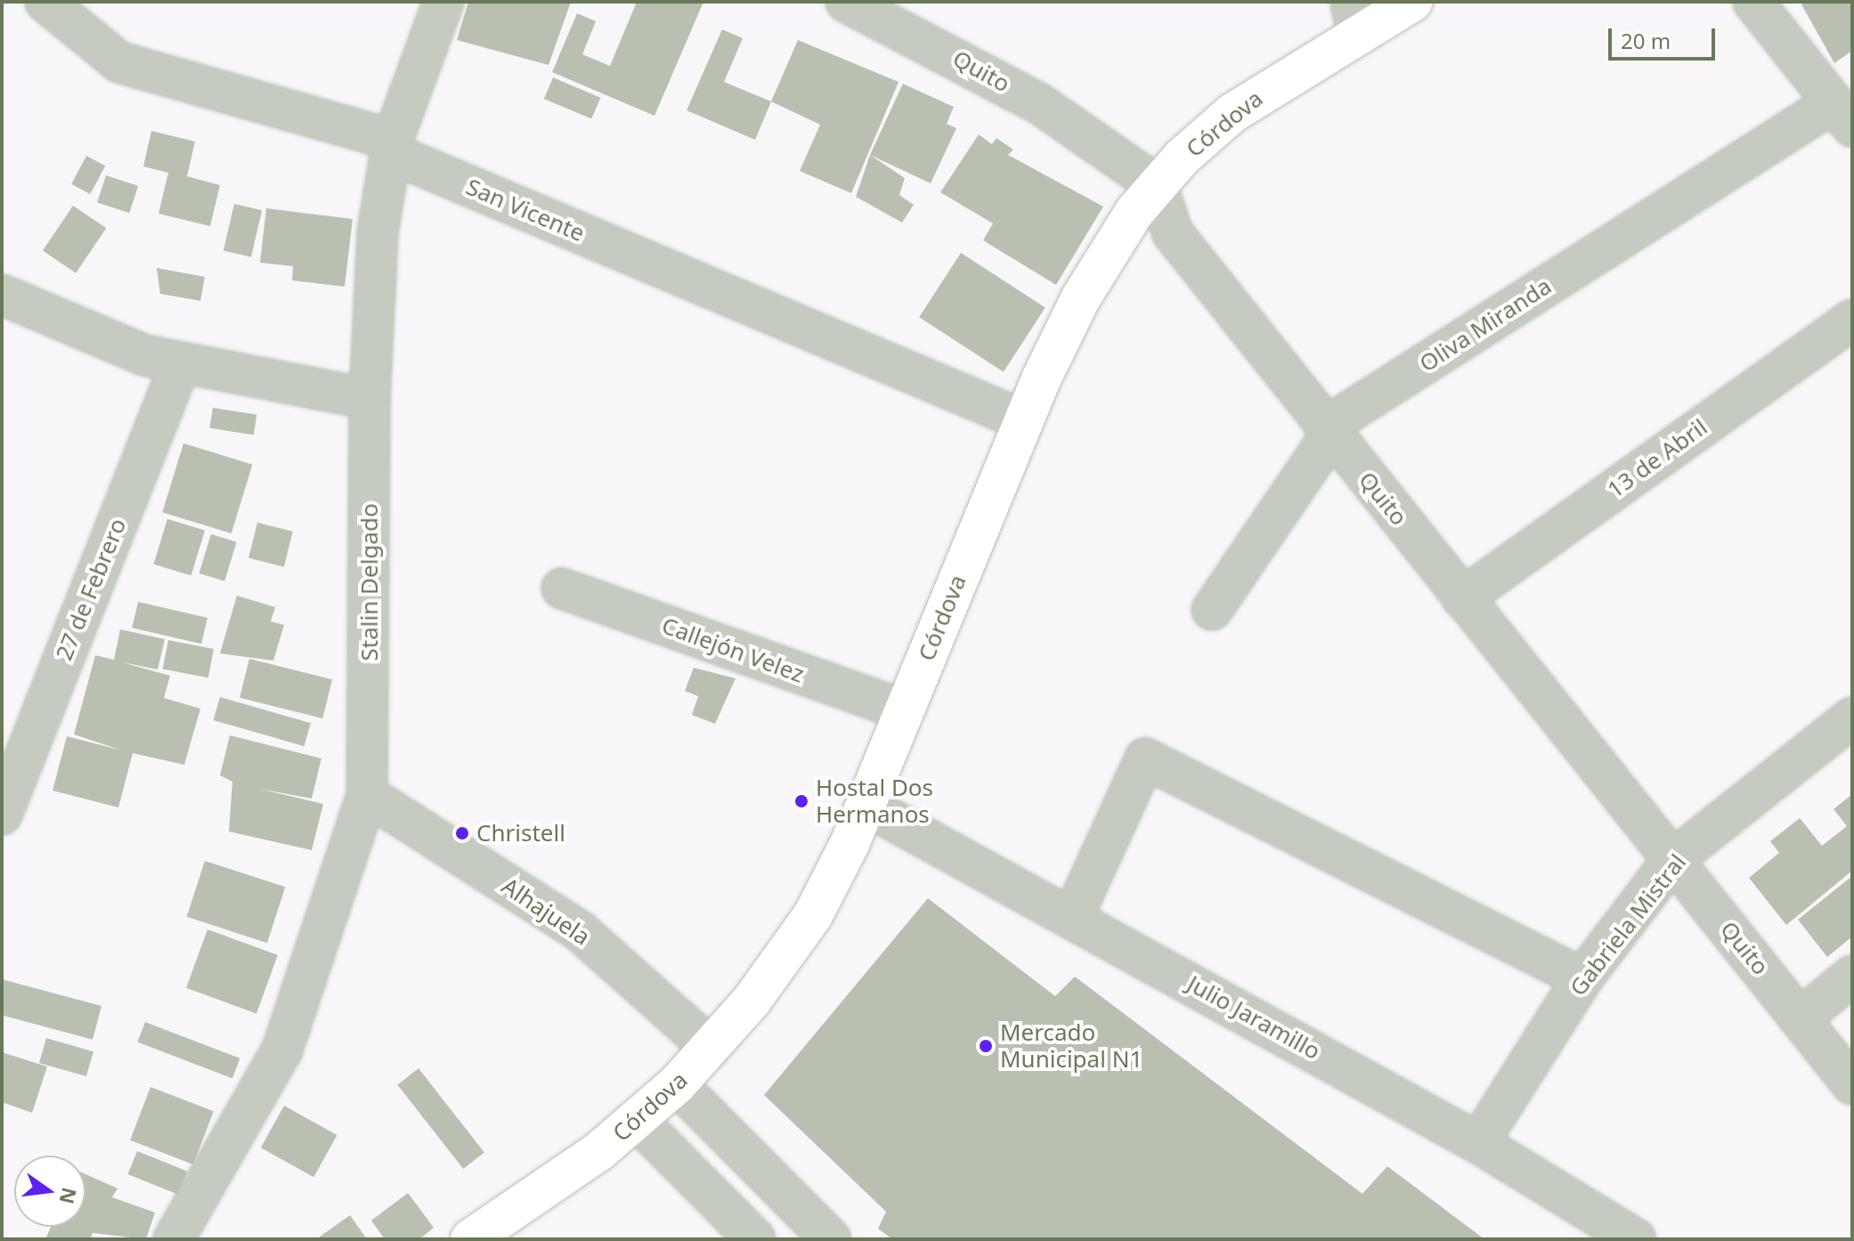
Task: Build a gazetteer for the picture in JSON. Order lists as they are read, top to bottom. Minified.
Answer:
{"streets":{"street":["Quito","Córdova","San Vicente","Oliva Miranda","13 de Abril","Stalin Delgado","27 de Febrero","Callejón Velez","Alhajuela","Gabriela Mistral","Julio Jaramillo"]},"crossings":[["Quito","Córdova"],["Quito","Oliva Miranda"],["Quito","13 de Abril"],["Quito","Gabriela Mistral"],["Córdova","San Vicente"],["Córdova","Callejón Velez"],["Córdova","Alhajuela"],["Córdova","Julio Jaramillo"],["San Vicente","Stalin Delgado"],["Stalin Delgado","Alhajuela"],["Gabriela Mistral","Julio Jaramillo"]],"places":["Hostal Dos Hermanos","Christell","Mercado Municipal N1"],"scale_bar":"20 m","north":"right"}
